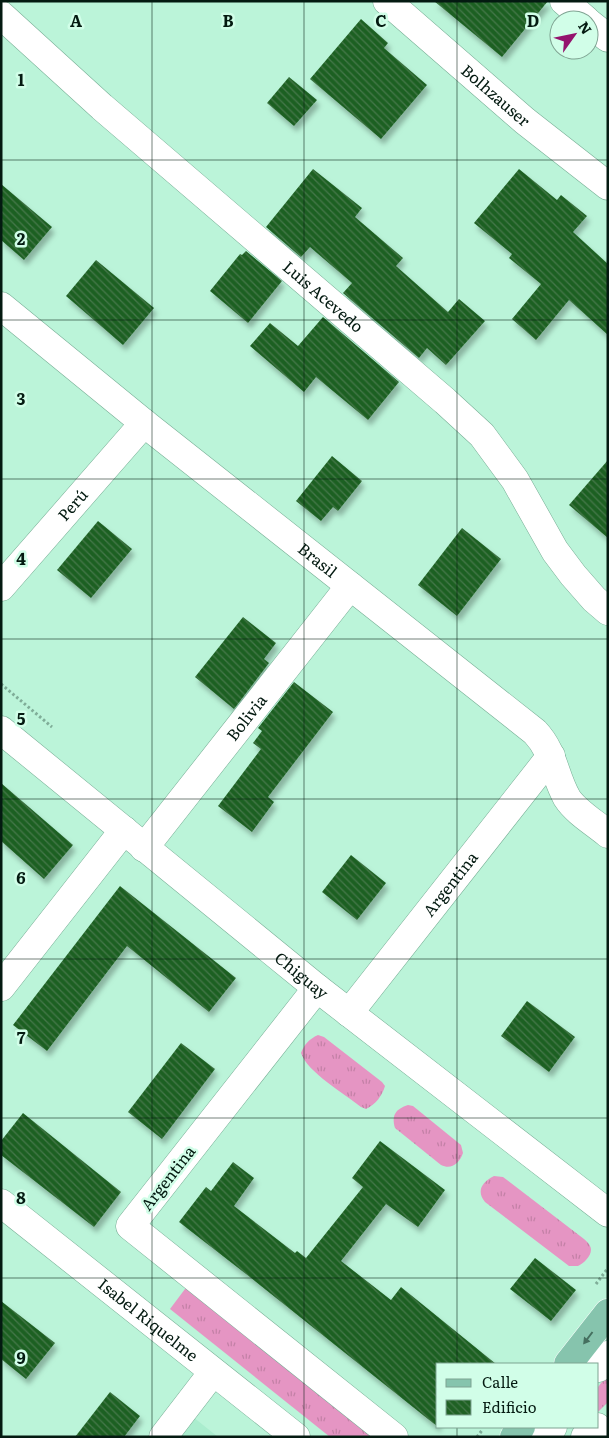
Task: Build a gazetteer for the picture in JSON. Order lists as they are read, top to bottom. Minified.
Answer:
{"streets":{"street":["Bolhzauser","Luis Acevedo","Perú","Brasil","Bolivia","Argentina","Chiguay","Isabel Riquelme"]},"crossings":[["Perú","Brasil"],["Brasil","Bolivia"],["Brasil","Argentina"],["Bolivia","Chiguay"],["Argentina","Chiguay"]],"legend":["Calle","Edificio"],"north":"top right","grid":{"columns":["A","B","C","D"],"rows":["1","2","3","4","5","6","7","8","9"]}}
